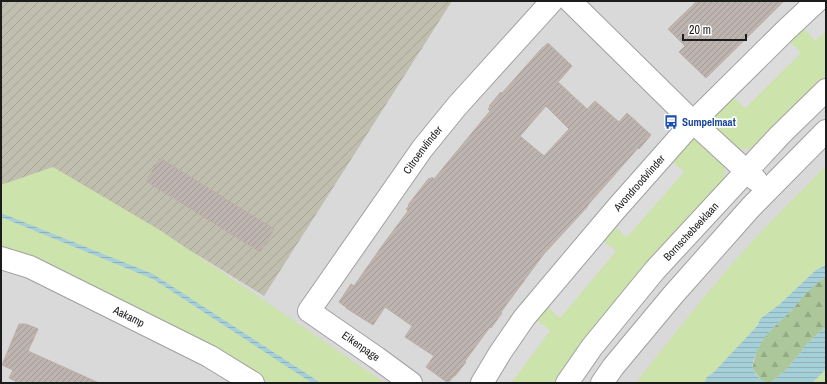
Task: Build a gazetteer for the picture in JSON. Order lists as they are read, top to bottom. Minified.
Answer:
{"streets":{"street":["Citroenvlinder","Avondroodvlinder","Bornschebeeklaan","Aakamp","Eikenpage"]},"crossings":[["Citroenvlinder","Eikenpage"]],"places":{"bus stop":["Sumpelmaat"]},"scale_bar":"20 m"}
